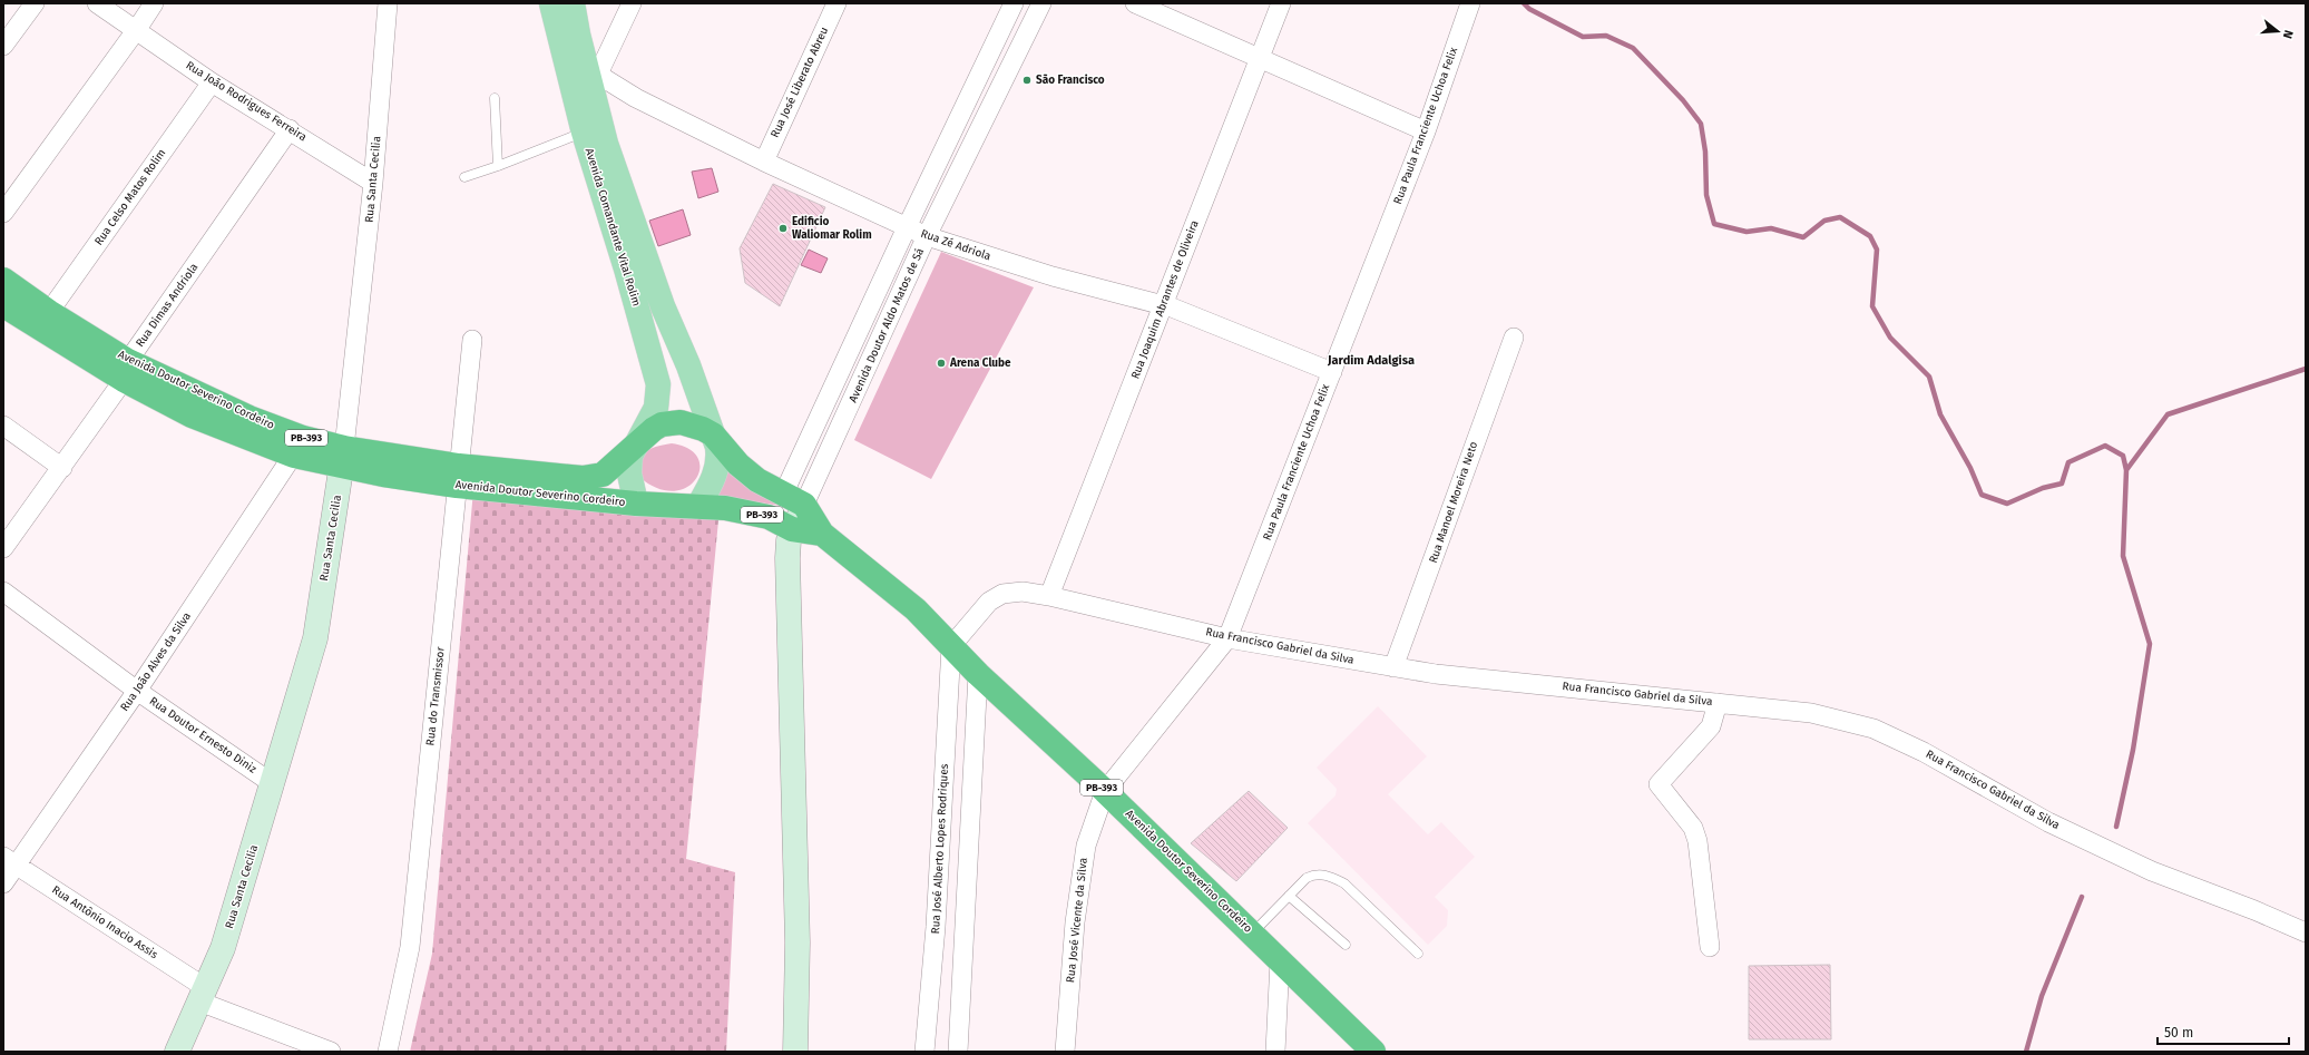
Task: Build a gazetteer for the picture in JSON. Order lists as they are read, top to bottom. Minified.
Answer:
{"streets":{"highway":["Avenida Doutor Severino Cordeiro","PB-393"],"main road":["Avenida Comandante Vital Rolim"],"street":["Rua José Liberato Abreu","Rua João Rodrigues Ferreira","Rua Paula Franciente Uchoa Felix","Rua Santa Cecilia","Rua Celso Matos Rolim","Rua Zé Adriola","Rua Joaquim Abrantes de Oliveira","Rua Dimas Andriola","Avenida Doutor Aldo Matos de Sá","Rua Manoel Moreira Neto","Rua Francisco Gabriel da Silva","Rua João Alves da Silva","Rua do Transmissor","Rua Doutor Ernesto Diniz","Rua José Alberto Lopes Rodriques","Rua José Vicente da Silva","Rua Antônio Inacio Assis"]},"crossings":[["Rua José Liberato Abreu","Rua Zé Adriola"],["Rua João Rodrigues Ferreira","Rua Santa Cecilia"],["Rua João Rodrigues Ferreira","Rua Celso Matos Rolim"],["Rua João Rodrigues Ferreira","Rua Dimas Andriola"],["Rua Paula Franciente Uchoa Felix","Rua Zé Adriola"],["Rua Paula Franciente Uchoa Felix","Avenida Doutor Severino Cordeiro"],["Rua Paula Franciente Uchoa Felix","Rua Francisco Gabriel da Silva"],["Rua Paula Franciente Uchoa Felix","Rua José Vicente da Silva"],["Rua Santa Cecilia","Avenida Doutor Severino Cordeiro"],["Rua Santa Cecilia","Rua Doutor Ernesto Diniz"],["Rua Santa Cecilia","Rua Antônio Inacio Assis"],["Rua Celso Matos Rolim","Avenida Doutor Severino Cordeiro"],["Avenida Comandante Vital Rolim","Rua Zé Adriola"],["Avenida Comandante Vital Rolim","Avenida Doutor Severino Cordeiro"],["Avenida Comandante Vital Rolim","PB-393"],["Rua Zé Adriola","Rua Joaquim Abrantes de Oliveira"],["Rua Zé Adriola","Avenida Doutor Aldo Matos de Sá"],["Rua Joaquim Abrantes de Oliveira","Rua Francisco Gabriel da Silva"],["Rua Dimas Andriola","Avenida Doutor Severino Cordeiro"],["Avenida Doutor Aldo Matos de Sá","Avenida Doutor Severino Cordeiro"],["Avenida Doutor Severino Cordeiro","PB-393"],["Avenida Doutor Severino Cordeiro","Rua Francisco Gabriel da Silva"],["Avenida Doutor Severino Cordeiro","Rua João Alves da Silva"],["Avenida Doutor Severino Cordeiro","Rua do Transmissor"],["Avenida Doutor Severino Cordeiro","Rua José Alberto Lopes Rodriques"],["Avenida Doutor Severino Cordeiro","Rua José Vicente da Silva"],["Rua Manoel Moreira Neto","Rua Francisco Gabriel da Silva"],["Rua Francisco Gabriel da Silva","Rua José Alberto Lopes Rodriques"],["Rua João Alves da Silva","Rua Doutor Ernesto Diniz"],["Rua João Alves da Silva","Rua Antônio Inacio Assis"]],"districts":["Jardim Adalgisa"],"places":["São Francisco","Edificio Waliomar Rolim","Arena Clube"],"scale_bar":"50 m","north":"right"}
